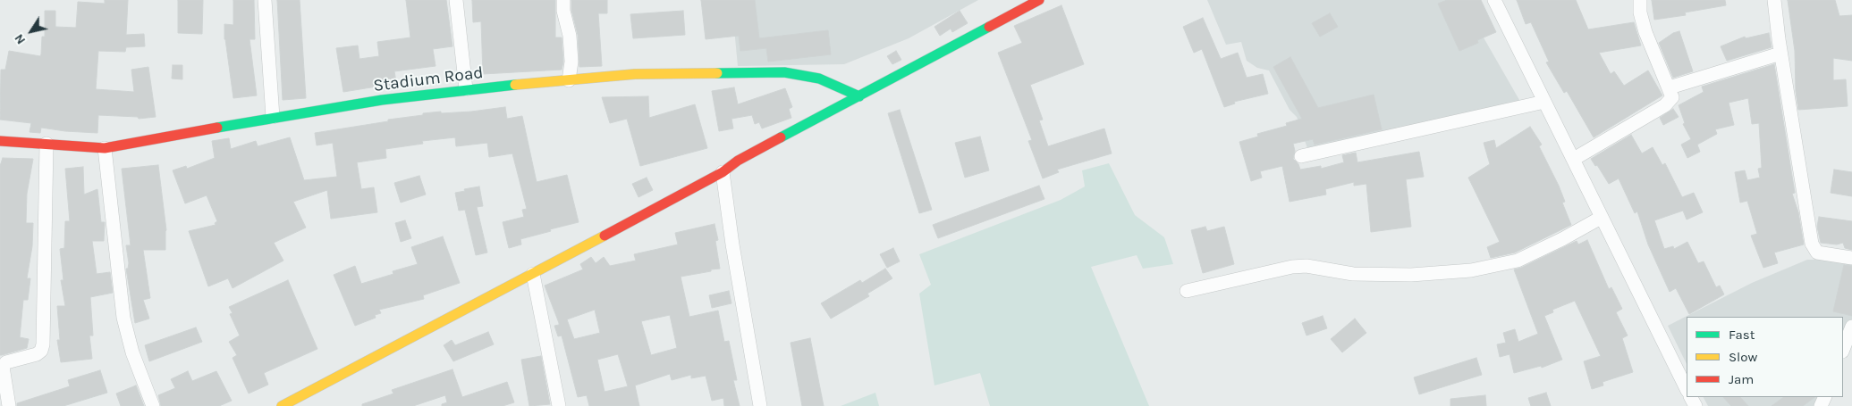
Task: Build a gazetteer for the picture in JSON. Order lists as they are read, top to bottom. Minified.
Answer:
{"streets":{"street":["Stadium Road"]},"legend":["Fast","Slow","Jam"],"north":"bottom left"}
